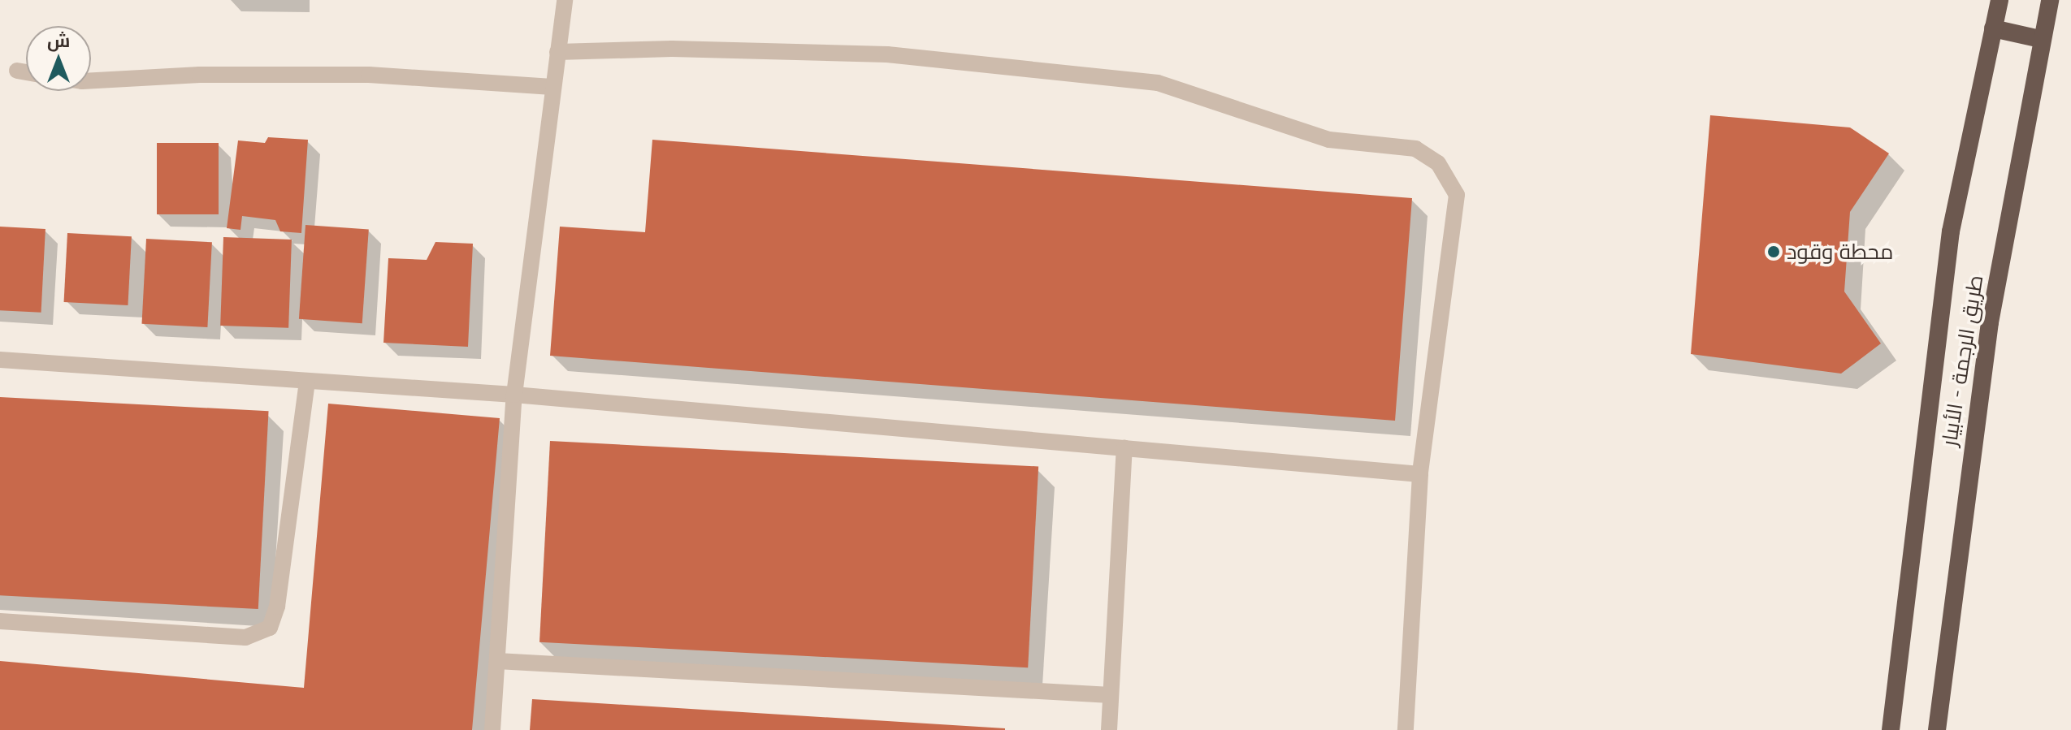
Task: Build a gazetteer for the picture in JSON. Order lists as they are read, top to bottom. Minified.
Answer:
{"streets":{"highway":["طريق الرجمة - الأبيار"]},"places":["محطة وقود"],"north":"top"}
